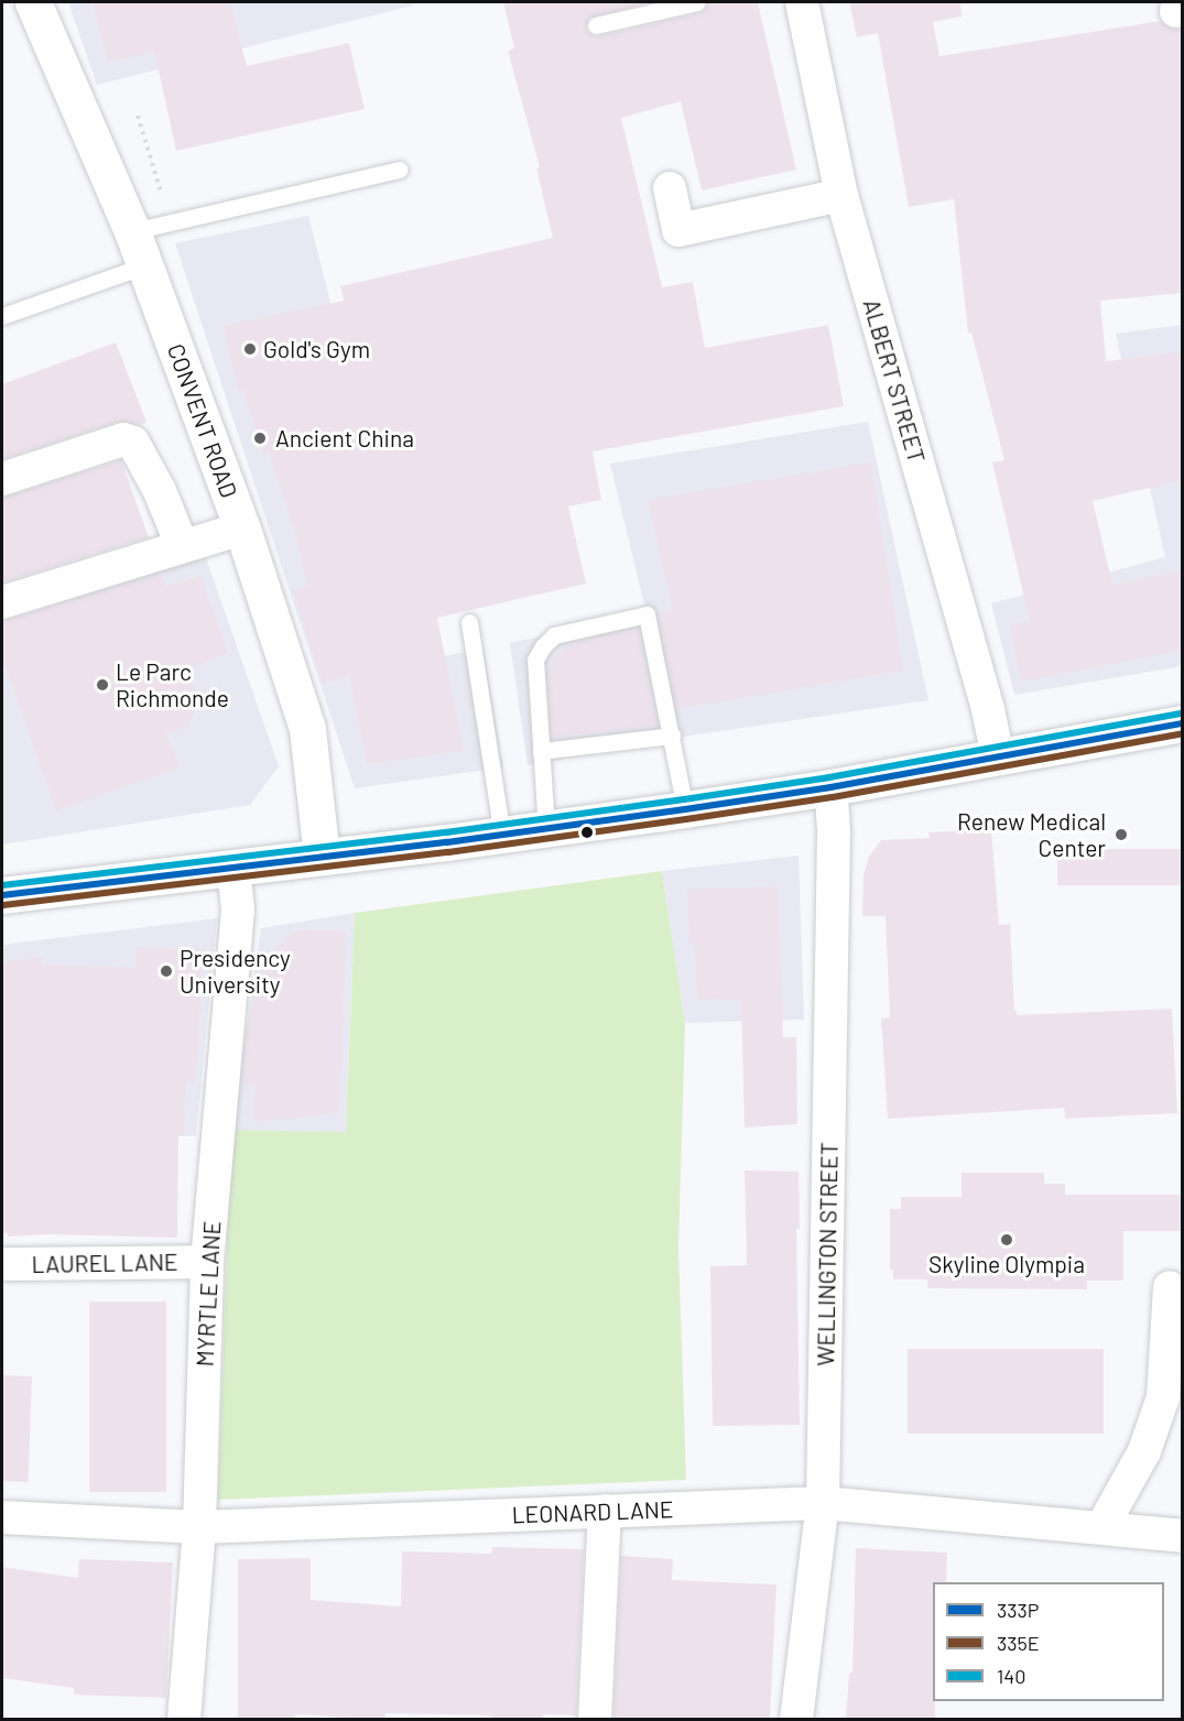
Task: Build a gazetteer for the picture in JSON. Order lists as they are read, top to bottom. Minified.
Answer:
{"streets":{"main road":["CONVENT ROAD"],"street":["ALBERT STREET","WELLINGTON STREET","LAUREL LANE","MYRTLE LANE","LEONARD LANE"]},"crossings":[["WELLINGTON STREET","LEONARD LANE"],["LAUREL LANE","MYRTLE LANE"],["MYRTLE LANE","LEONARD LANE"]],"places":["Gold's Gym","Ancient China","Le Parc Richmonde","Renew Medical Center","Presidency University","Skyline Olympia"],"lines":["transit line 140","transit line 333P","transit line 335E"],"legend":["333P","335E","140"]}
